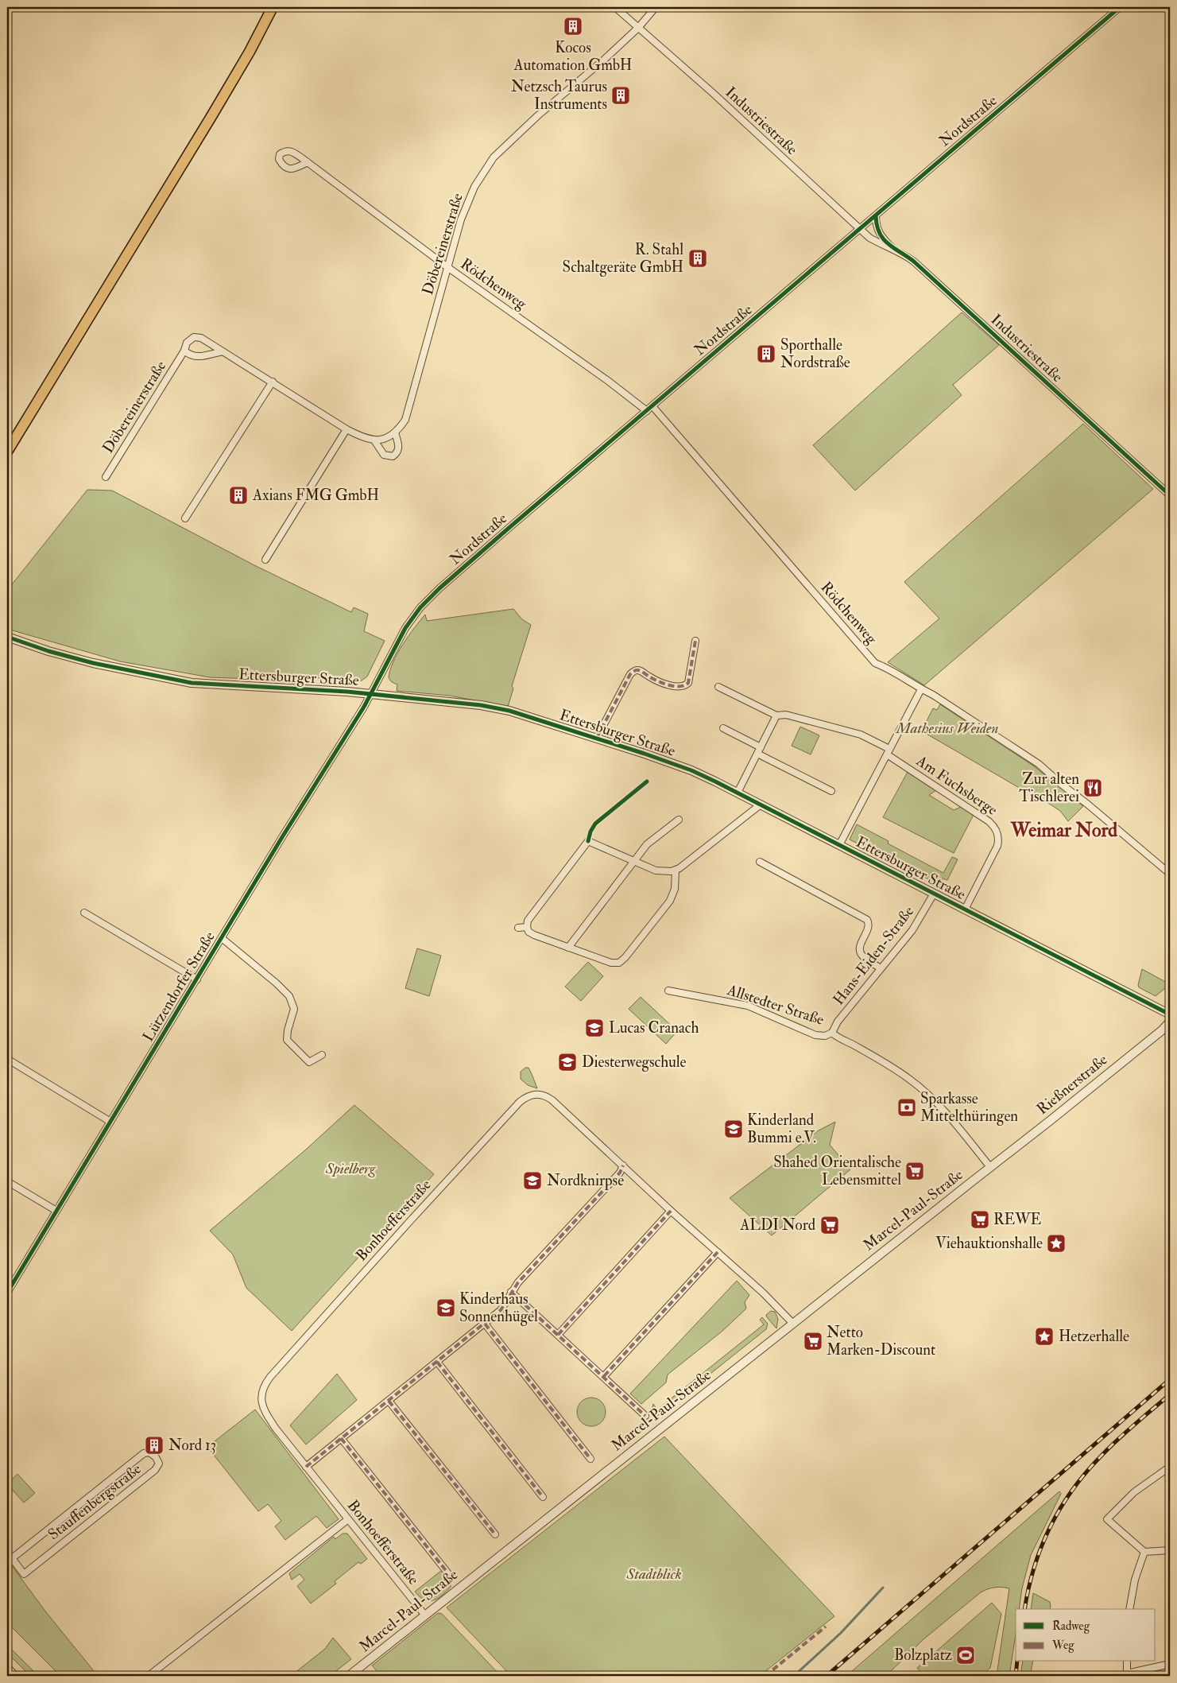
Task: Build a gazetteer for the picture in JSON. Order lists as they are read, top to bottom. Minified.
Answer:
{"streets":{"street":["Industriestraße","Nordstraße","Döbereinerstraße","Rödchenweg","Ettersburger Straße","Am Fuchsberge","Hans-Eiden-Straße","Lützendorfer Straße","Allstedter Straße","Rießnerstraße","Marcel-Paul-Straße","Bonhoefferstraße","Stauffenbergstraße"]},"crossings":[["Industriestraße","Nordstraße"],["Industriestraße","Döbereinerstraße"],["Nordstraße","Rödchenweg"],["Nordstraße","Ettersburger Straße"],["Nordstraße","Lützendorfer Straße"],["Döbereinerstraße","Rödchenweg"],["Ettersburger Straße","Am Fuchsberge"],["Ettersburger Straße","Hans-Eiden-Straße"],["Ettersburger Straße","Lützendorfer Straße"],["Hans-Eiden-Straße","Allstedter Straße"],["Allstedter Straße","Rießnerstraße"],["Allstedter Straße","Marcel-Paul-Straße"],["Rießnerstraße","Marcel-Paul-Straße"],["Marcel-Paul-Straße","Bonhoefferstraße"]],"districts":["Weimar Nord"],"parks":["Mathesius Weiden","Spielberg","Stadtblick"],"places":{"building":["Kocos Automation GmbH","Netzsch Taurus Instruments","R. Stahl Schaltgeräte GmbH","Sporthalle Nordstraße","Axians FMG GmbH","Nord 13"],"restaurant":["Zur alten Tischlerei"],"school or university":["Lucas Cranach","Diesterwegschule","Kinderland Bummi e.V.","Nordknirpse","Kinderhaus Sonnenhügel"],"bank":["Sparkasse Mittelthüringen"],"supermarket":["Shahed Orientalische Lebensmittel","REWE","ALDI Nord","Netto Marken-Discount"],"place":["Viehauktionshalle","Hetzerhalle"],"sports":["Bolzplatz"]},"legend":["Radweg","Weg"]}
